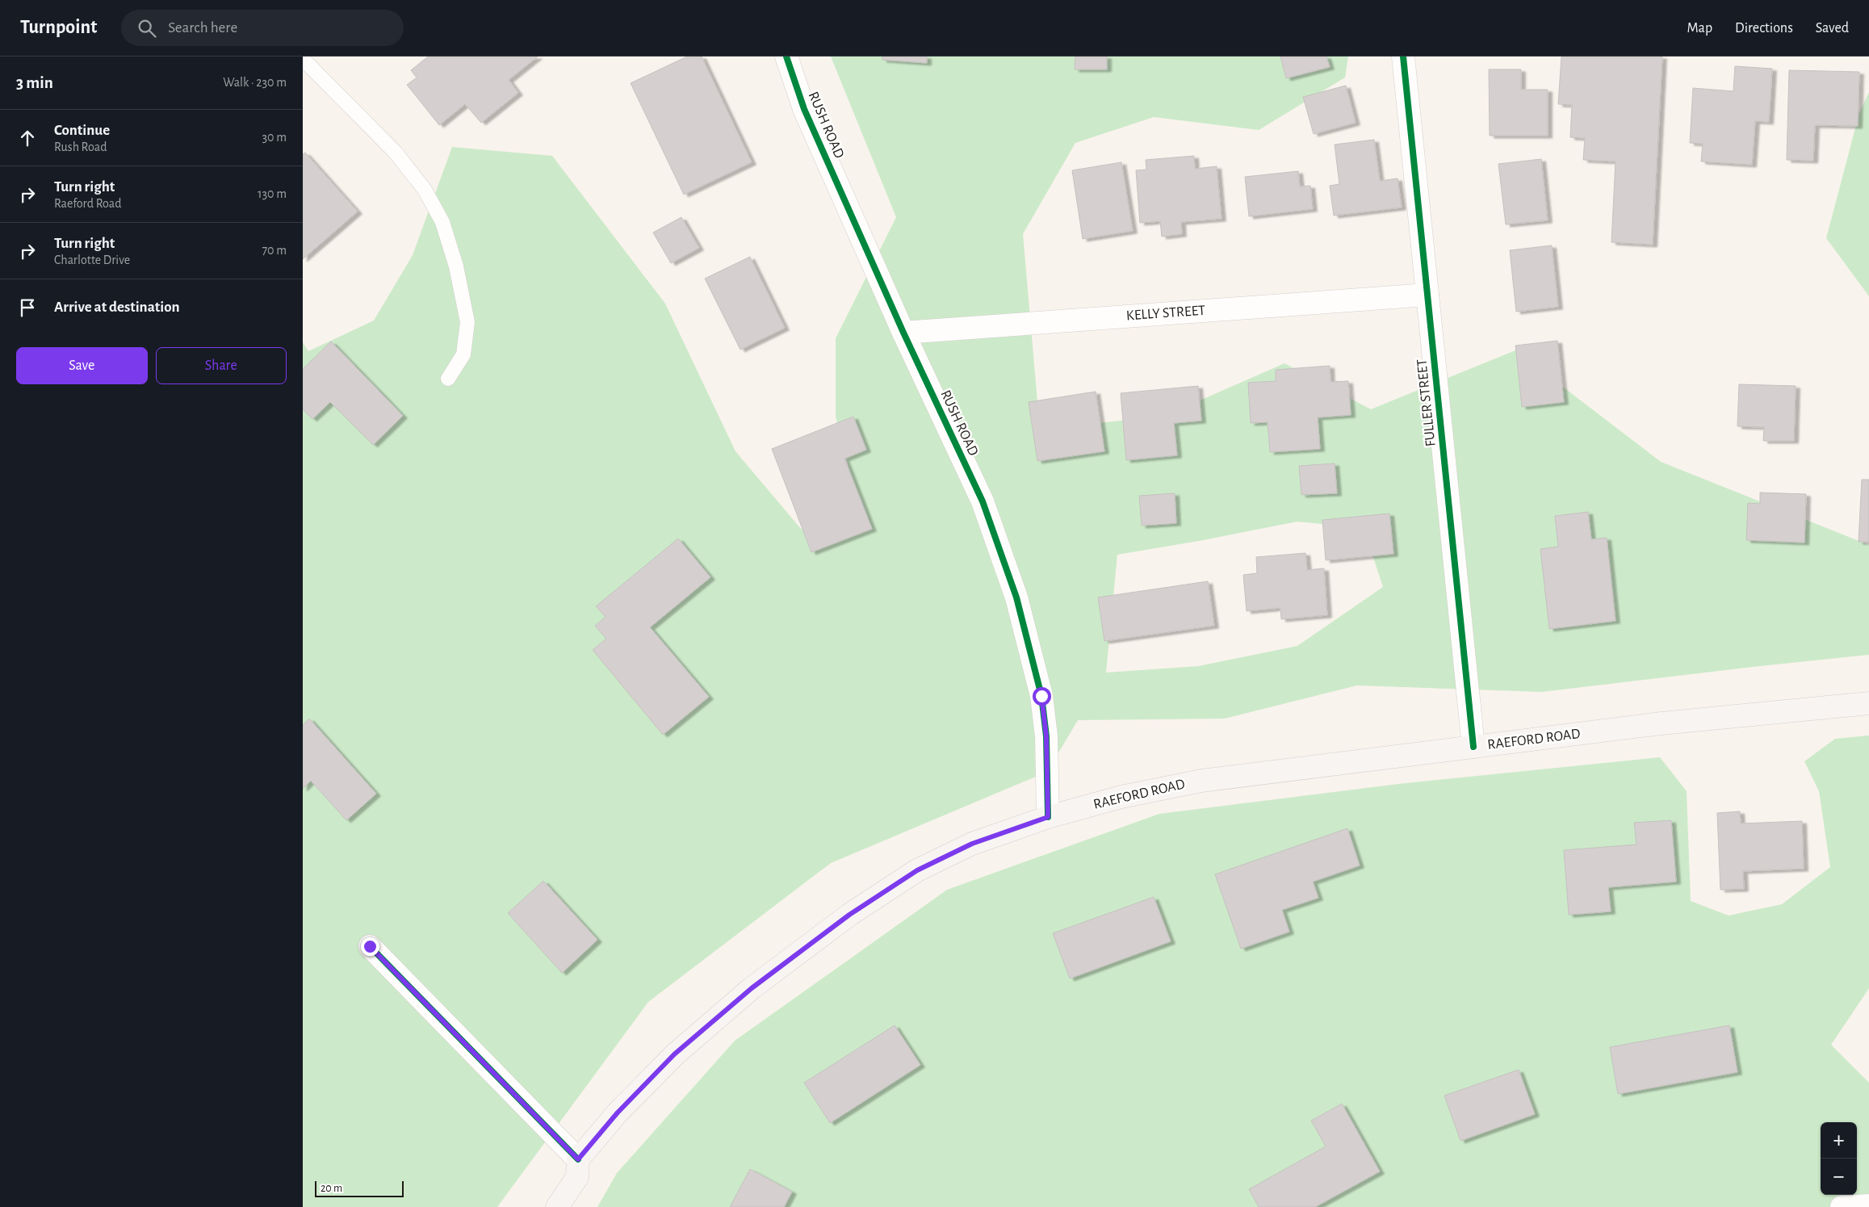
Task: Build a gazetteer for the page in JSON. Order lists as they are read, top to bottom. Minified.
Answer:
{"streets":{"main road":["RAEFORD ROAD"],"street":["RUSH ROAD","KELLY STREET","FULLER STREET"]},"crossings":[["RUSH ROAD","KELLY STREET"],["RUSH ROAD","RAEFORD ROAD"],["KELLY STREET","FULLER STREET"],["FULLER STREET","RAEFORD ROAD"]],"scale_bar":"20 m","page":{"header":"Turnpoint","search":"Search here","nav":["Map","Directions","Saved"],"heading":["3 min","Walk · 230 m"],"list":[["Continue","Rush Road","30 m"],["Turn right","Raeford Road","130 m"],["Turn right","Charlotte Drive","70 m"],"Arrive at destination"],"buttons":["Save","Share"],"map_buttons":["+","−"],"scale":"20 m"}}
